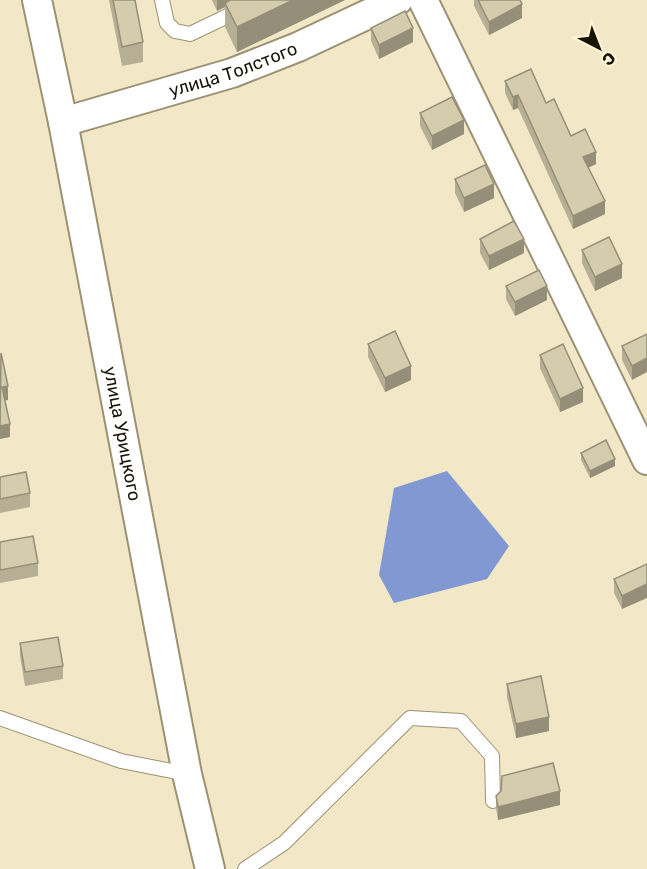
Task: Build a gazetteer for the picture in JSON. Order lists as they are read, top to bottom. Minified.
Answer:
{"streets":{"street":["улица Толстого","улица Урицкого"]},"crossings":[["улица Толстого","улица Урицкого"]],"north":"bottom right"}
